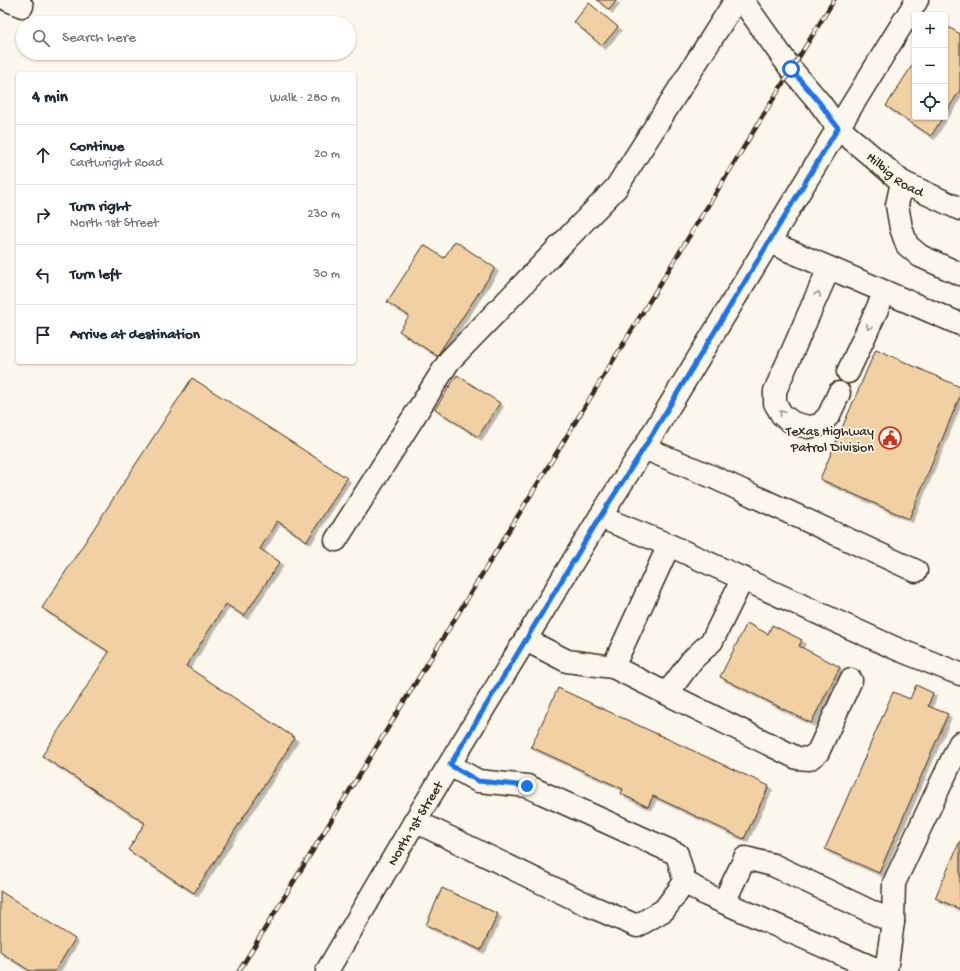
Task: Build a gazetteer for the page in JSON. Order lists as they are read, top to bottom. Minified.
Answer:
{"streets":{"street":["Hilbig Road","North 1st Street"]},"crossings":[["Hilbig Road","North 1st Street"]],"places":{"public building":["Texas Highway Patrol Division"]},"page":{"map_buttons":["+","−"],"search":"Search here","heading":["4 min","Walk · 280 m"],"list":[["Continue","Cartwright Road","20 m"],["Turn right","North 1st Street","230 m"],["Turn left","30 m"],"Arrive at destination"]}}
